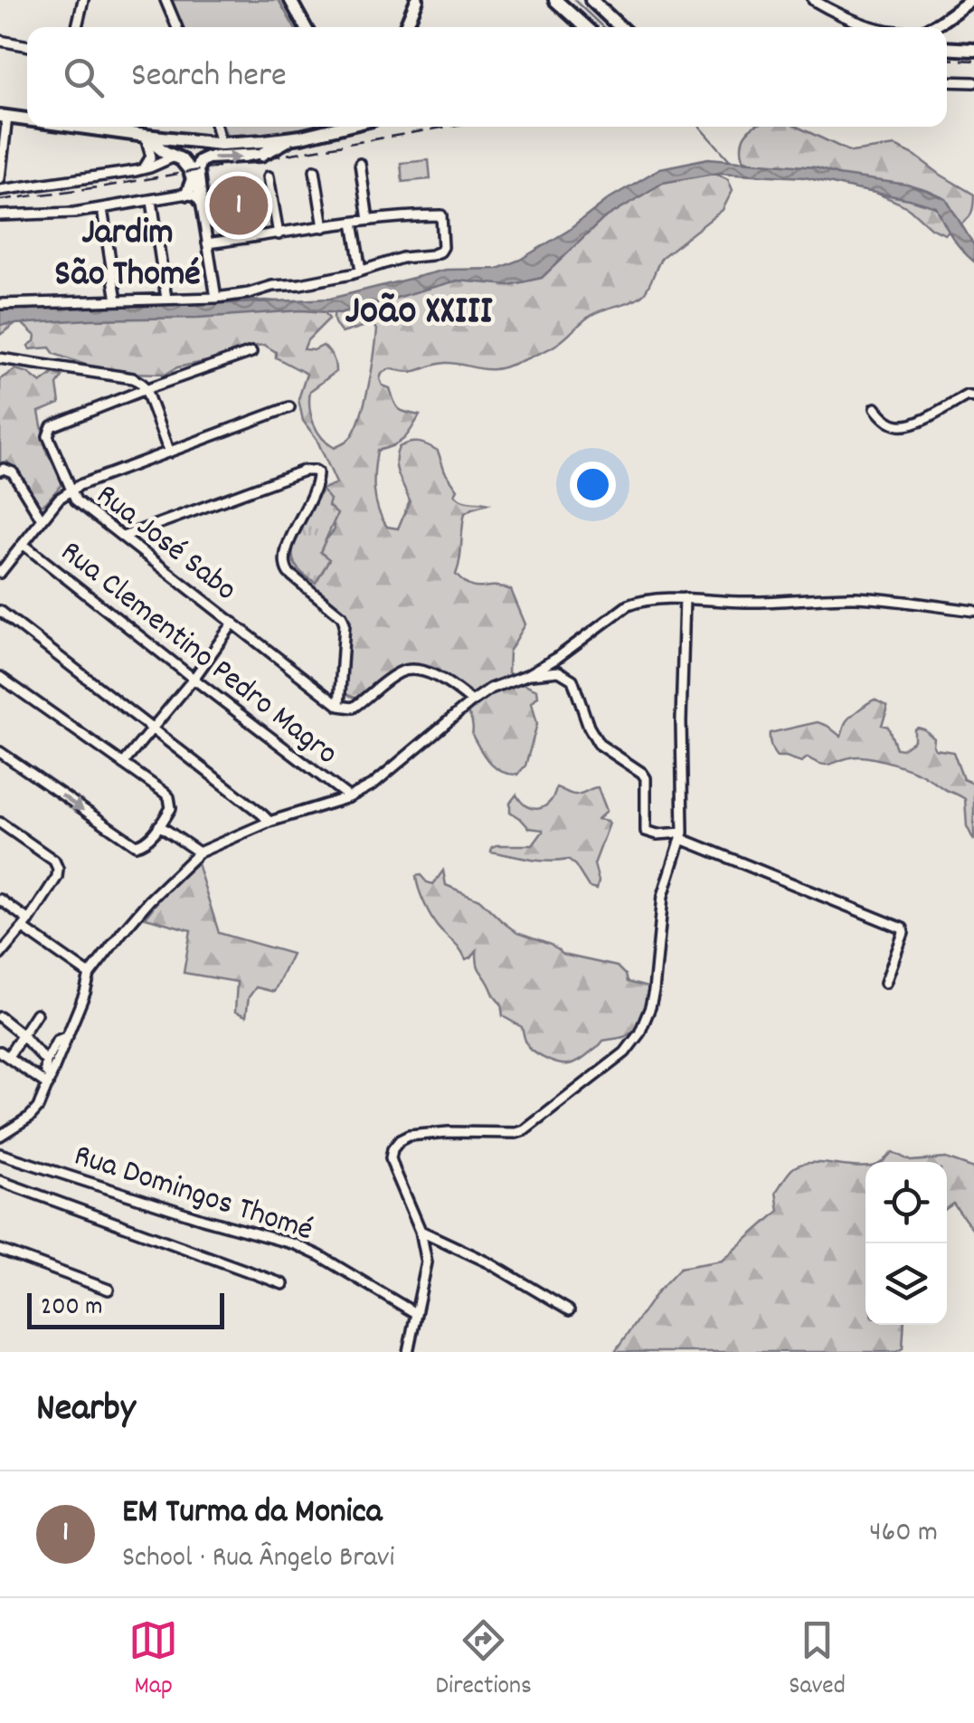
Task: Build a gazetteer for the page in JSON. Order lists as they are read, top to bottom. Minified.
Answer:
{"streets":{"street":["Rua José Sabo","Rua Clementino Pedro Magro","Rua Domingos Thomé"]},"districts":["Jardim São Thomé","João XXIII"],"scale_bar":"200 m","page":{"search":"Search here","pins":"1","scale":"200 m","heading":"Nearby","list":[{"mark":"1","name":"EM Turma da Monica","note":"School · Rua Ângelo Bravi","value":"460 m"}],"nav":["Map","Directions","Saved"]}}
